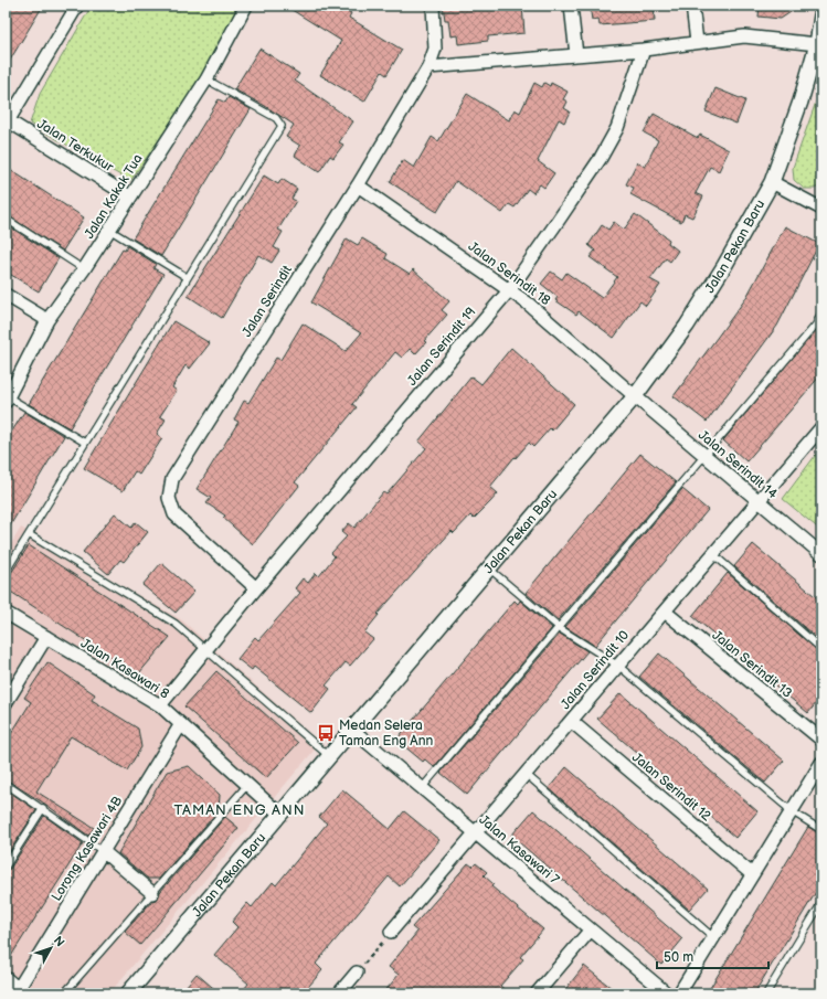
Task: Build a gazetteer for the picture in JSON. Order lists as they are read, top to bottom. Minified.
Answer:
{"streets":{"street":["Jalan Terkukur","Jalan Kakak Tua","Jalan Pekan Baru","Jalan Serindit 18","Jalan Serindit","Jalan Serindit 19","Jalan Serindit 14","Jalan Serindit 13","Jalan Kasawari 8","Jalan Serindit 10","Jalan Serindit 12","Lorong Kasawari 4B","Jalan Kasawari 7"]},"crossings":[["Jalan Terkukur","Jalan Kakak Tua"],["Jalan Pekan Baru","Jalan Serindit 18"],["Jalan Pekan Baru","Jalan Serindit 14"],["Jalan Pekan Baru","Jalan Kasawari 8"],["Jalan Pekan Baru","Jalan Kasawari 7"],["Jalan Serindit 18","Jalan Serindit"],["Jalan Serindit 18","Jalan Serindit 19"],["Jalan Serindit 18","Jalan Serindit 14"],["Jalan Serindit","Jalan Serindit 19"],["Jalan Serindit 19","Jalan Kasawari 8"],["Jalan Serindit 14","Jalan Serindit 10"],["Jalan Serindit 13","Jalan Serindit 10"],["Jalan Kasawari 8","Lorong Kasawari 4B"],["Jalan Serindit 10","Jalan Serindit 12"],["Jalan Serindit 10","Jalan Kasawari 7"]],"districts":["TAMAN ENG ANN"],"places":{"bus stop":["Medan Selera Taman Eng Ann"]},"scale_bar":"50 m","north":"top right"}
